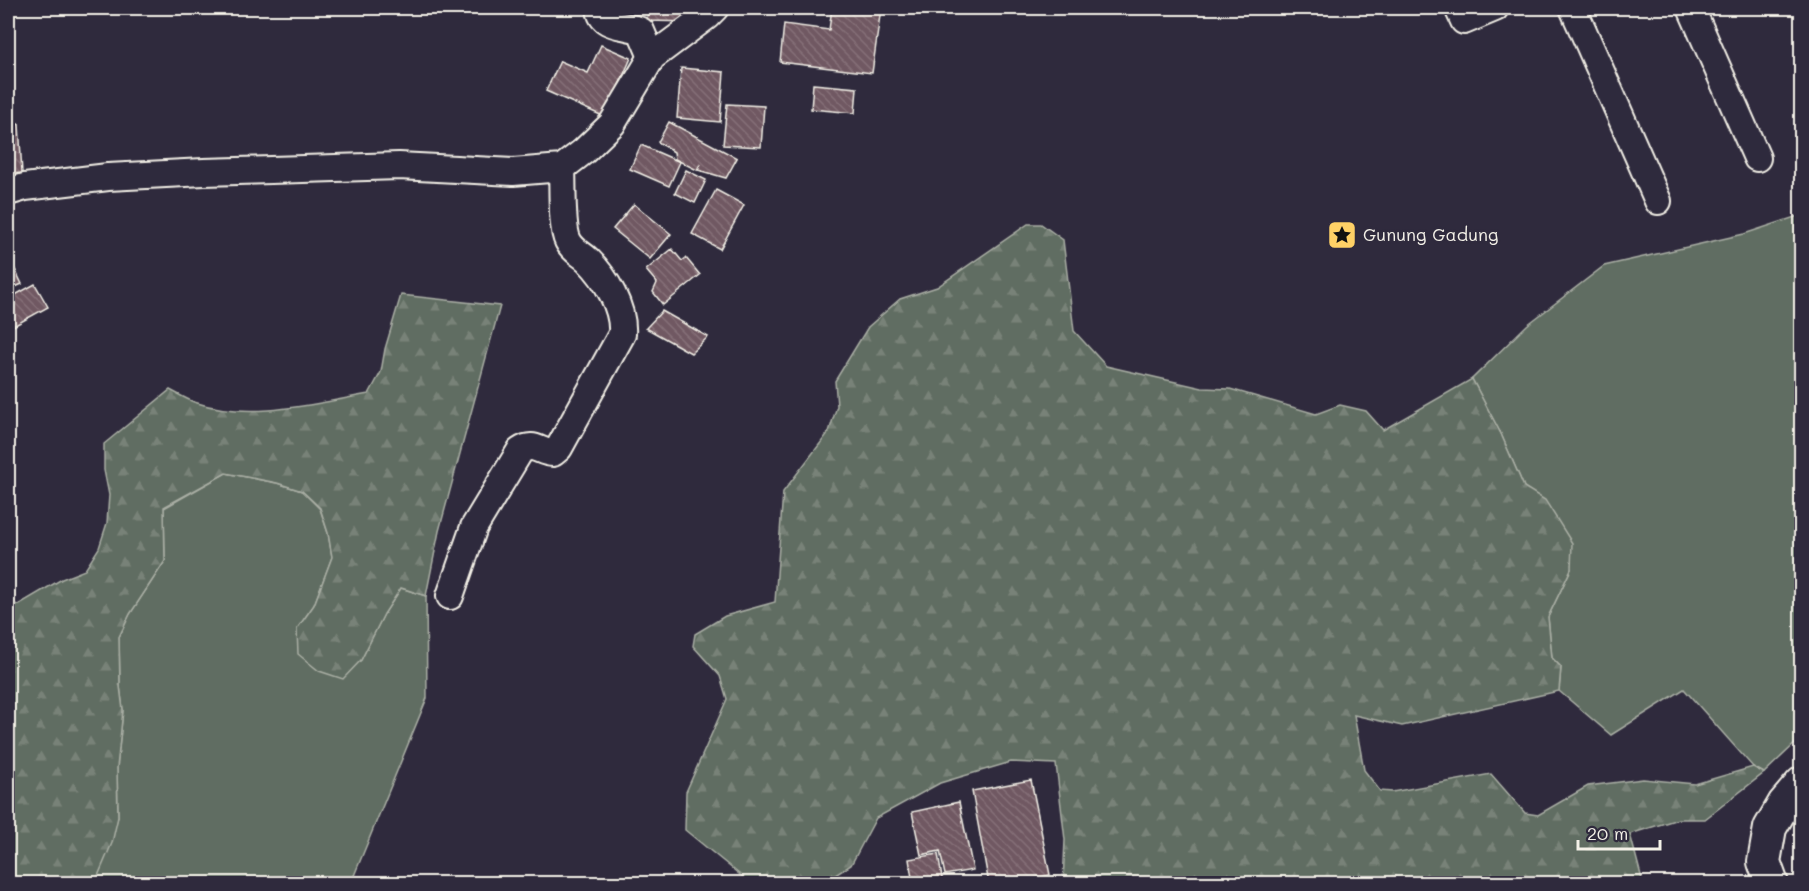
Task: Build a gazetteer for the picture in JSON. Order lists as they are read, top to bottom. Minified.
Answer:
{"places":{"place":["Gunung Gadung"]},"scale_bar":"20 m"}
